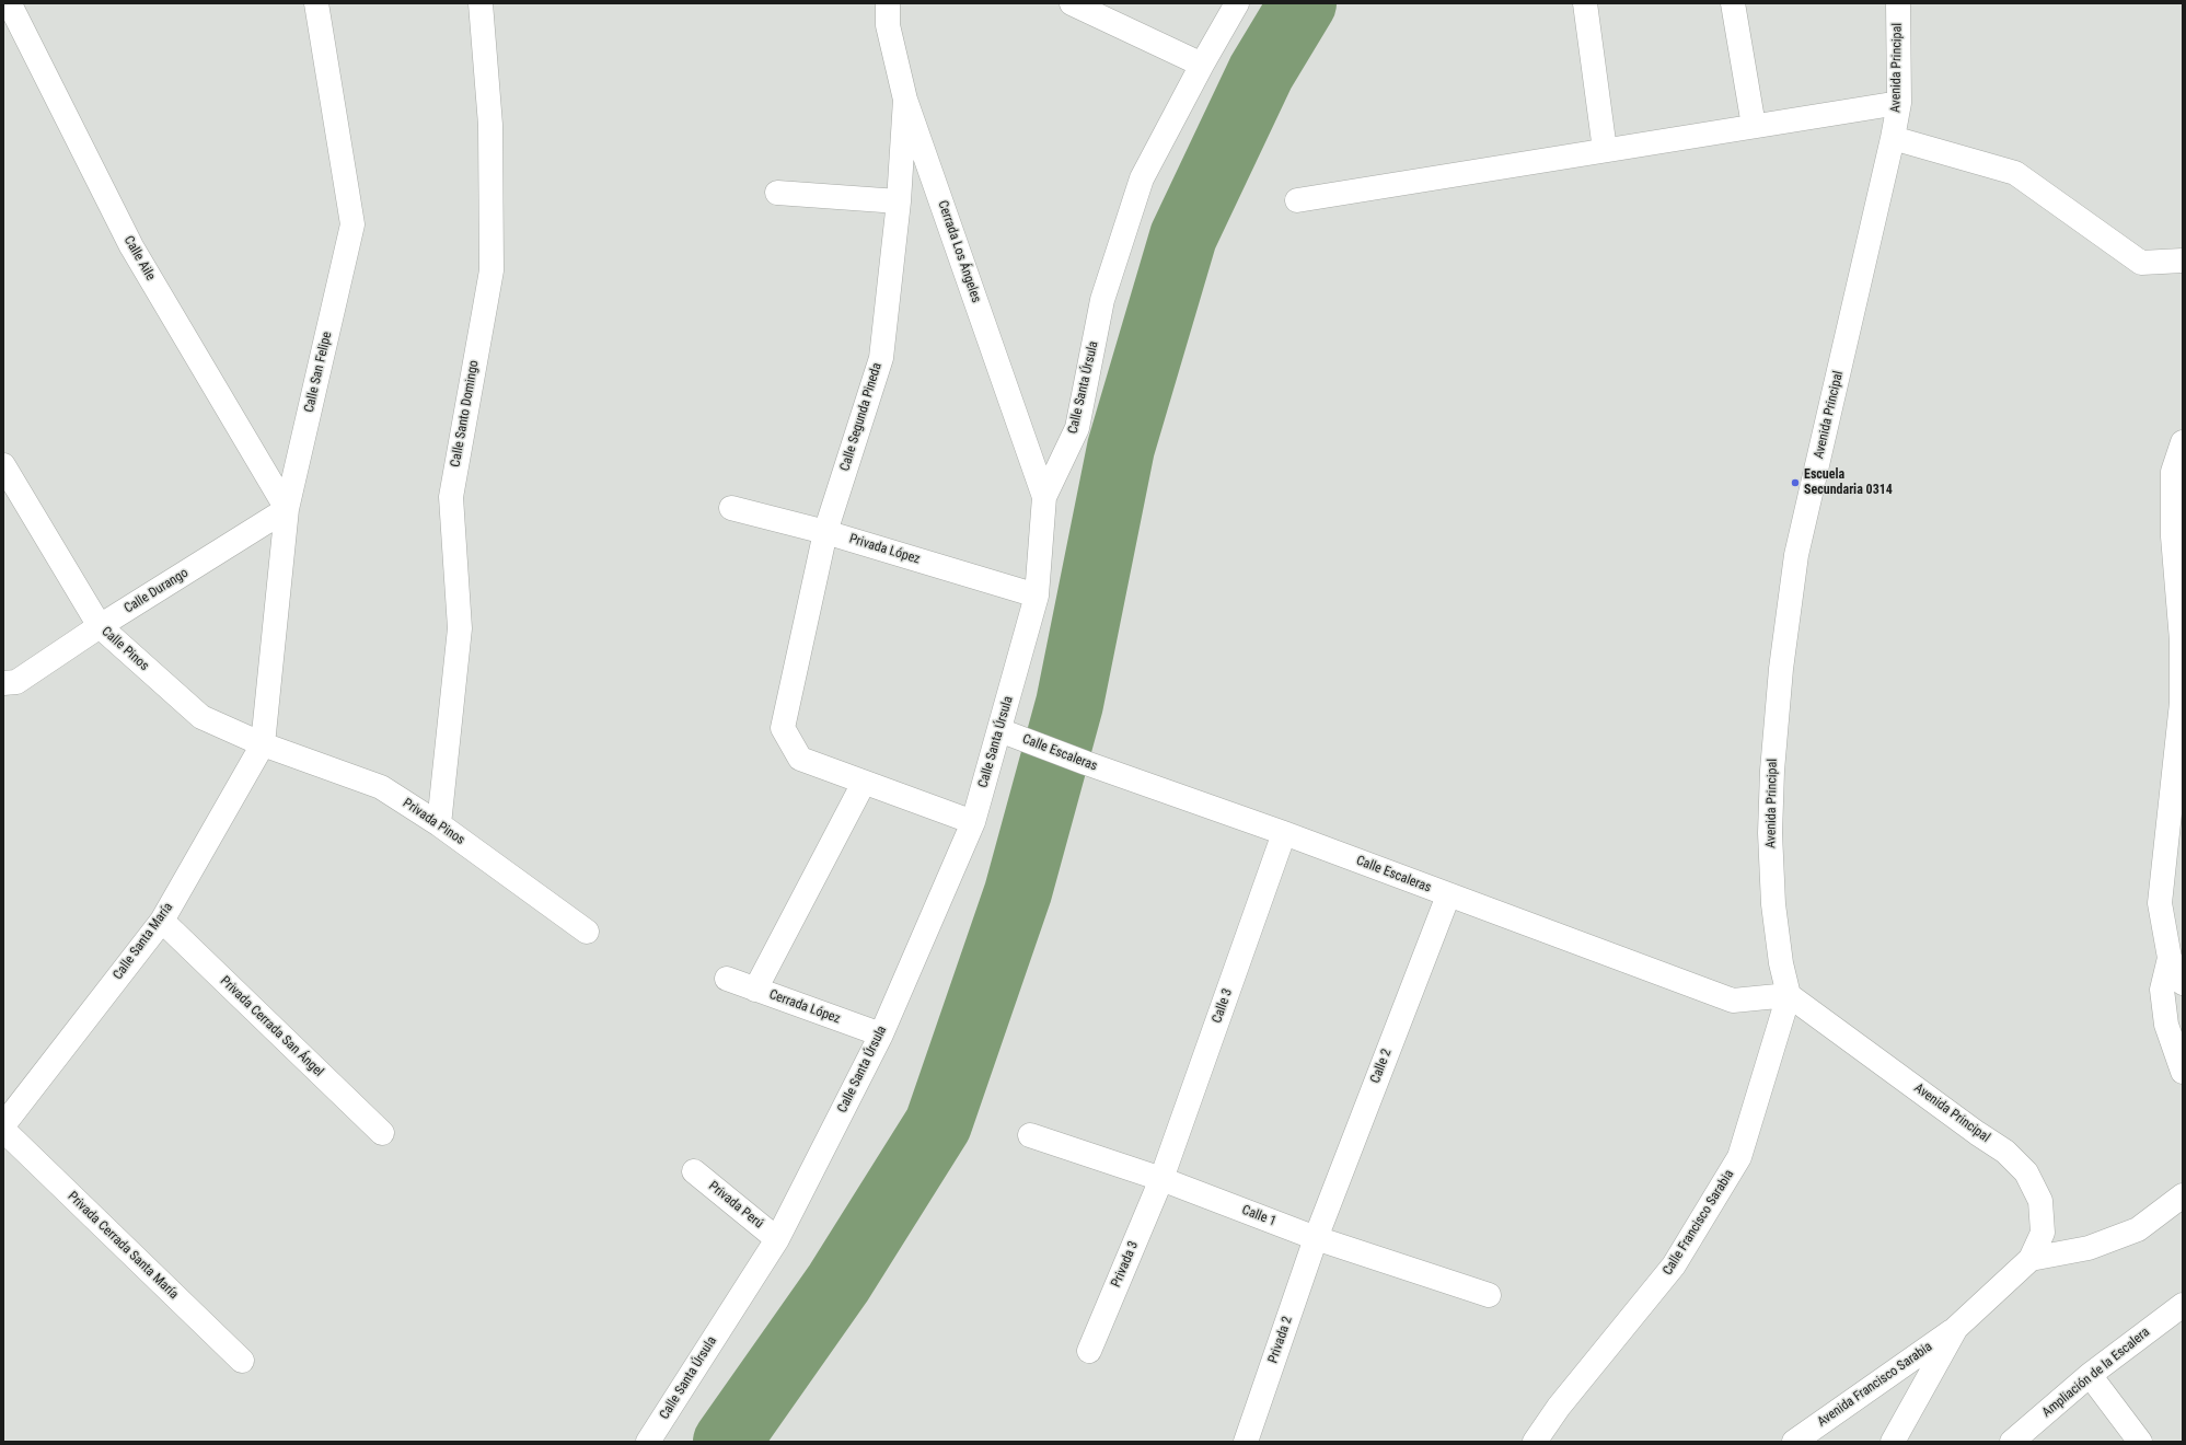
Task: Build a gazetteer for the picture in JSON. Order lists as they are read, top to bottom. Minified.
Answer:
{"streets":{"street":["Avenida Principal","Cerrada Los Ángeles","Calle Aile","Calle San Felipe","Calle Santa Úrsula","Calle Santo Domingo","Calle Segunda Pineda","Privada López","Calle Durango","Calle Pinos","Calle Escaleras","Privada Pinos","Calle Santa María","Calle 3","Cerrada López","Privada Cerrada San Ángel","Calle 2","Privada Perú","Calle 1","Calle Francisco Sarabia","Privada Cerrada Santa María","Privada 3","Privada 2","Ampliación de la Escalera","Avenida Francisco Sarabia"]},"crossings":[["Avenida Principal","Calle Escaleras"],["Avenida Principal","Calle Francisco Sarabia"],["Avenida Principal","Avenida Francisco Sarabia"],["Cerrada Los Ángeles","Calle Santa Úrsula"],["Cerrada Los Ángeles","Calle Segunda Pineda"],["Calle Aile","Calle San Felipe"],["Calle Aile","Calle Durango"],["Calle San Felipe","Calle Durango"],["Calle San Felipe","Calle Pinos"],["Calle San Felipe","Privada Pinos"],["Calle San Felipe","Calle Santa María"],["Calle Santa Úrsula","Privada López"],["Calle Santa Úrsula","Calle Escaleras"],["Calle Santa Úrsula","Cerrada López"],["Calle Santa Úrsula","Privada Perú"],["Calle Santo Domingo","Privada Pinos"],["Calle Segunda Pineda","Privada López"],["Calle Durango","Calle Pinos"],["Calle Pinos","Privada Pinos"],["Calle Pinos","Calle Santa María"],["Calle Escaleras","Calle 3"],["Calle Escaleras","Calle 2"],["Calle Escaleras","Calle Francisco Sarabia"],["Privada Pinos","Calle Santa María"],["Calle Santa María","Privada Cerrada San Ángel"],["Calle 3","Calle 1"],["Calle 3","Privada 3"],["Calle 2","Calle 1"],["Calle 2","Privada 2"],["Calle 1","Privada 3"],["Calle 1","Privada 2"]],"places":["Escuela Secundaria 0314"]}
